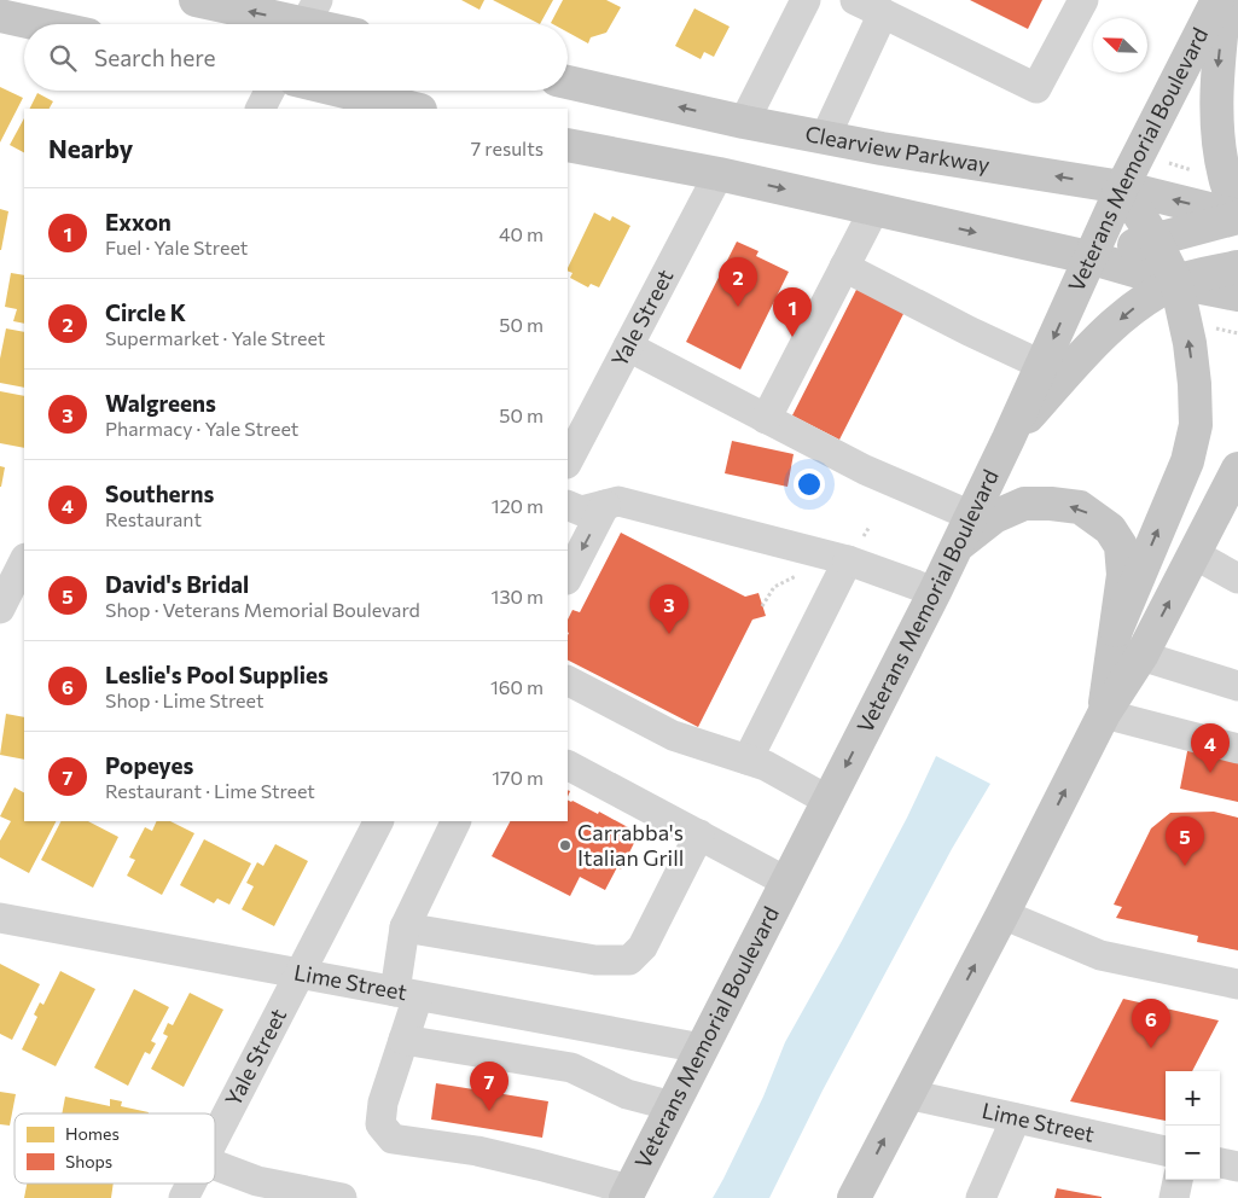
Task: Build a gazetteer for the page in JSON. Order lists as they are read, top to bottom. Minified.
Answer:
{"streets":{"main road":["Clearview Parkway","Veterans Memorial Boulevard"],"street":["Yale Street","Lime Street"]},"crossings":[["Clearview Parkway","Veterans Memorial Boulevard"],["Veterans Memorial Boulevard","Lime Street"],["Yale Street","Lime Street"]],"places":["Carrabba's Italian Grill"],"legend":["Homes","Shops"],"north":"top left","page":{"search":"Search here","heading":["Nearby","7 results"],"list":[{"mark":"1","name":"Exxon","note":"Fuel · Yale Street","value":"40 m"},{"mark":"2","name":"Circle K","note":"Supermarket · Yale Street","value":"50 m"},{"mark":"3","name":"Walgreens","note":"Pharmacy · Yale Street","value":"50 m"},{"mark":"4","name":"Southerns","note":"Restaurant","value":"120 m"},{"mark":"5","name":"David's Bridal","note":"Shop · Veterans Memorial Boulevard","value":"130 m"},{"mark":"6","name":"Leslie's Pool Supplies","note":"Shop · Lime Street","value":"160 m"},{"mark":"7","name":"Popeyes","note":"Restaurant · Lime Street","value":"170 m"}],"pins":["2","1","3","4","5","6","7"],"map_buttons":["+","−"]}}
